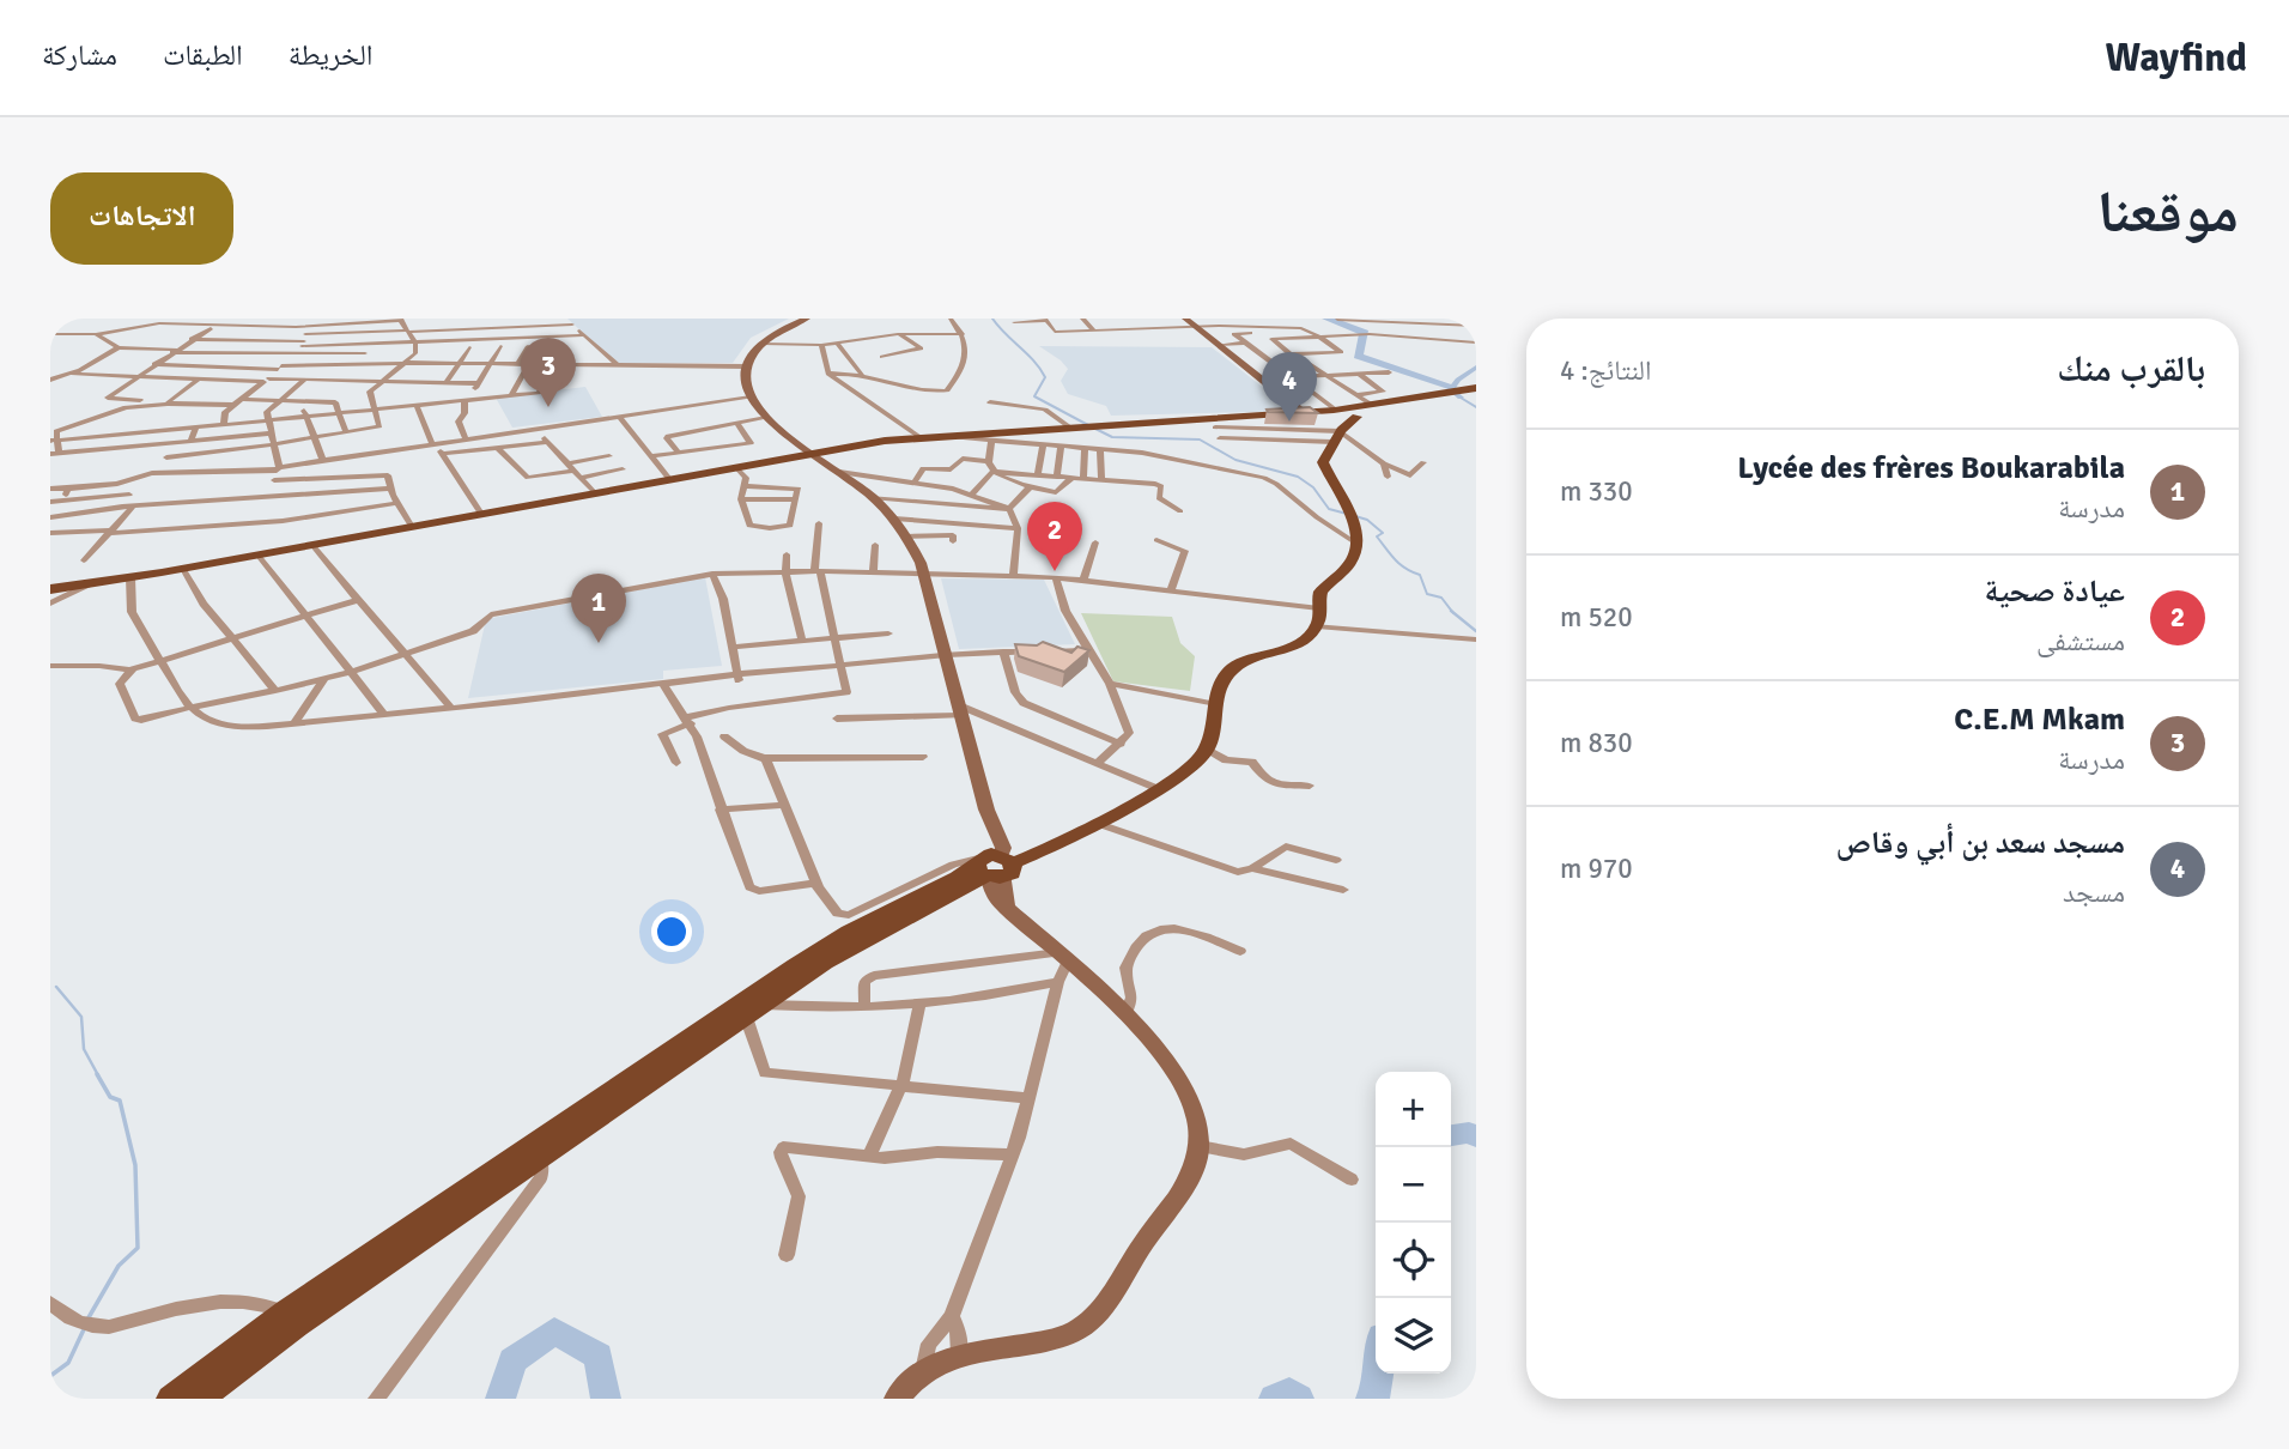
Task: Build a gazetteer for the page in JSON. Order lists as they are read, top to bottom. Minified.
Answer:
{"page":{"header":"Wayfind","nav":["الخريطة","الطبقات","مشاركة"],"title":"موقعنا","buttons":"الاتجاهات","heading":["بالقرب منك","النتائج: 4"],"pins":["3","4","2","1"],"list":[{"mark":"1","name":"Lycée des frères Boukarabila","note":"مدرسة","value":"330 m"},{"mark":"2","name":"عيادة صحية","note":"مستشفى","value":"520 m"},{"mark":"3","name":"C.E.M Mkam","note":"مدرسة","value":"830 m"},{"mark":"4","name":"مسجد سعد بن أبي وقاص","note":"مسجد","value":"970 m"}],"map_buttons":["+","−"]}}
